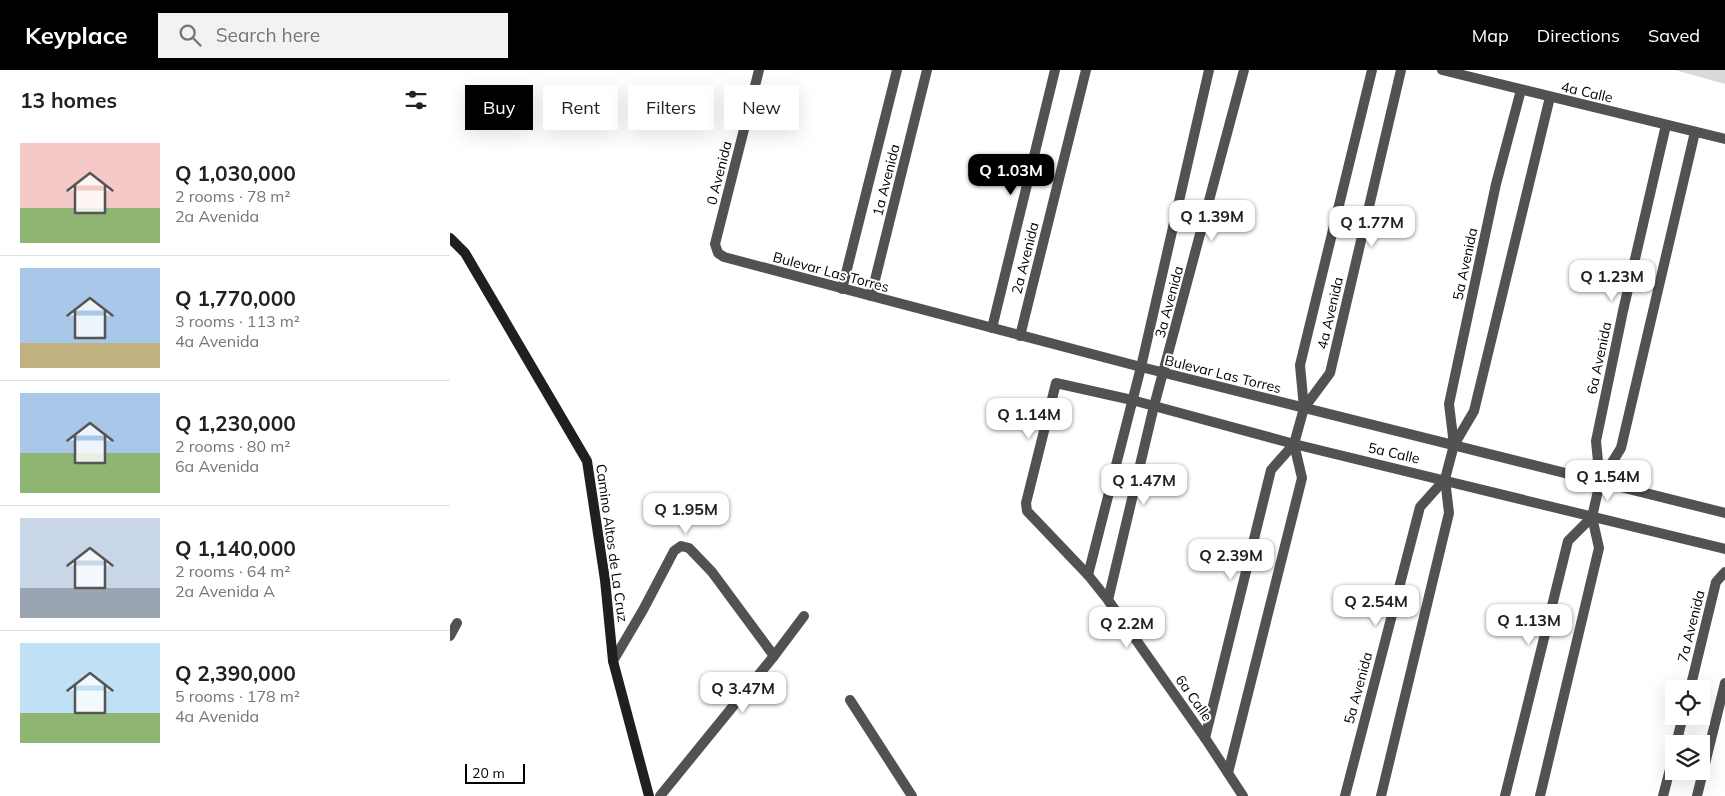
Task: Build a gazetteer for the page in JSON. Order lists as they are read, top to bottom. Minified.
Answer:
{"streets":{"street":["4a Calle","0 Avenida","1a Avenida","2a Avenida","5a Avenida","Bulevar Las Torres","3a Avenida","4a Avenida","6a Avenida","5a Calle","Camino Altos de La Cruz","7a Avenida","6a Calle"]},"crossings":[["4a Calle","5a Avenida"],["4a Calle","6a Avenida"],["0 Avenida","Bulevar Las Torres"],["1a Avenida","Bulevar Las Torres"],["2a Avenida","Bulevar Las Torres"],["5a Avenida","Bulevar Las Torres"],["5a Avenida","5a Calle"],["Bulevar Las Torres","3a Avenida"],["Bulevar Las Torres","4a Avenida"],["Bulevar Las Torres","6a Avenida"],["3a Avenida","5a Calle"],["3a Avenida","6a Calle"],["4a Avenida","5a Calle"],["4a Avenida","6a Calle"],["6a Avenida","5a Calle"],["5a Calle","6a Calle"]],"scale_bar":"20 m","page":{"header":"Keyplace","search":"Search here","nav":["Map","Directions","Saved"],"heading":"13 homes","chip":["Buy","Rent","Filters","New"],"list":[{"name":"Q 1,030,000","note":"2 rooms · 78 m² · 2a Avenida"},{"name":"Q 1,770,000","note":"3 rooms · 113 m² · 4a Avenida"},{"name":"Q 1,230,000","note":"2 rooms · 80 m² · 6a Avenida"},{"name":"Q 1,140,000","note":"2 rooms · 64 m² · 2a Avenida A"},{"name":"Q 2,390,000","note":"5 rooms · 178 m² · 4a Avenida"}],"price":["Q 1.03M","Q 1.39M","Q 1.77M","Q 1.23M","Q 1.14M","Q 1.54M","Q 1.47M","Q 1.95M","Q 2.39M","Q 2.54M","Q 1.13M","Q 2.2M","Q 3.47M"],"scale":"20 m"}}
